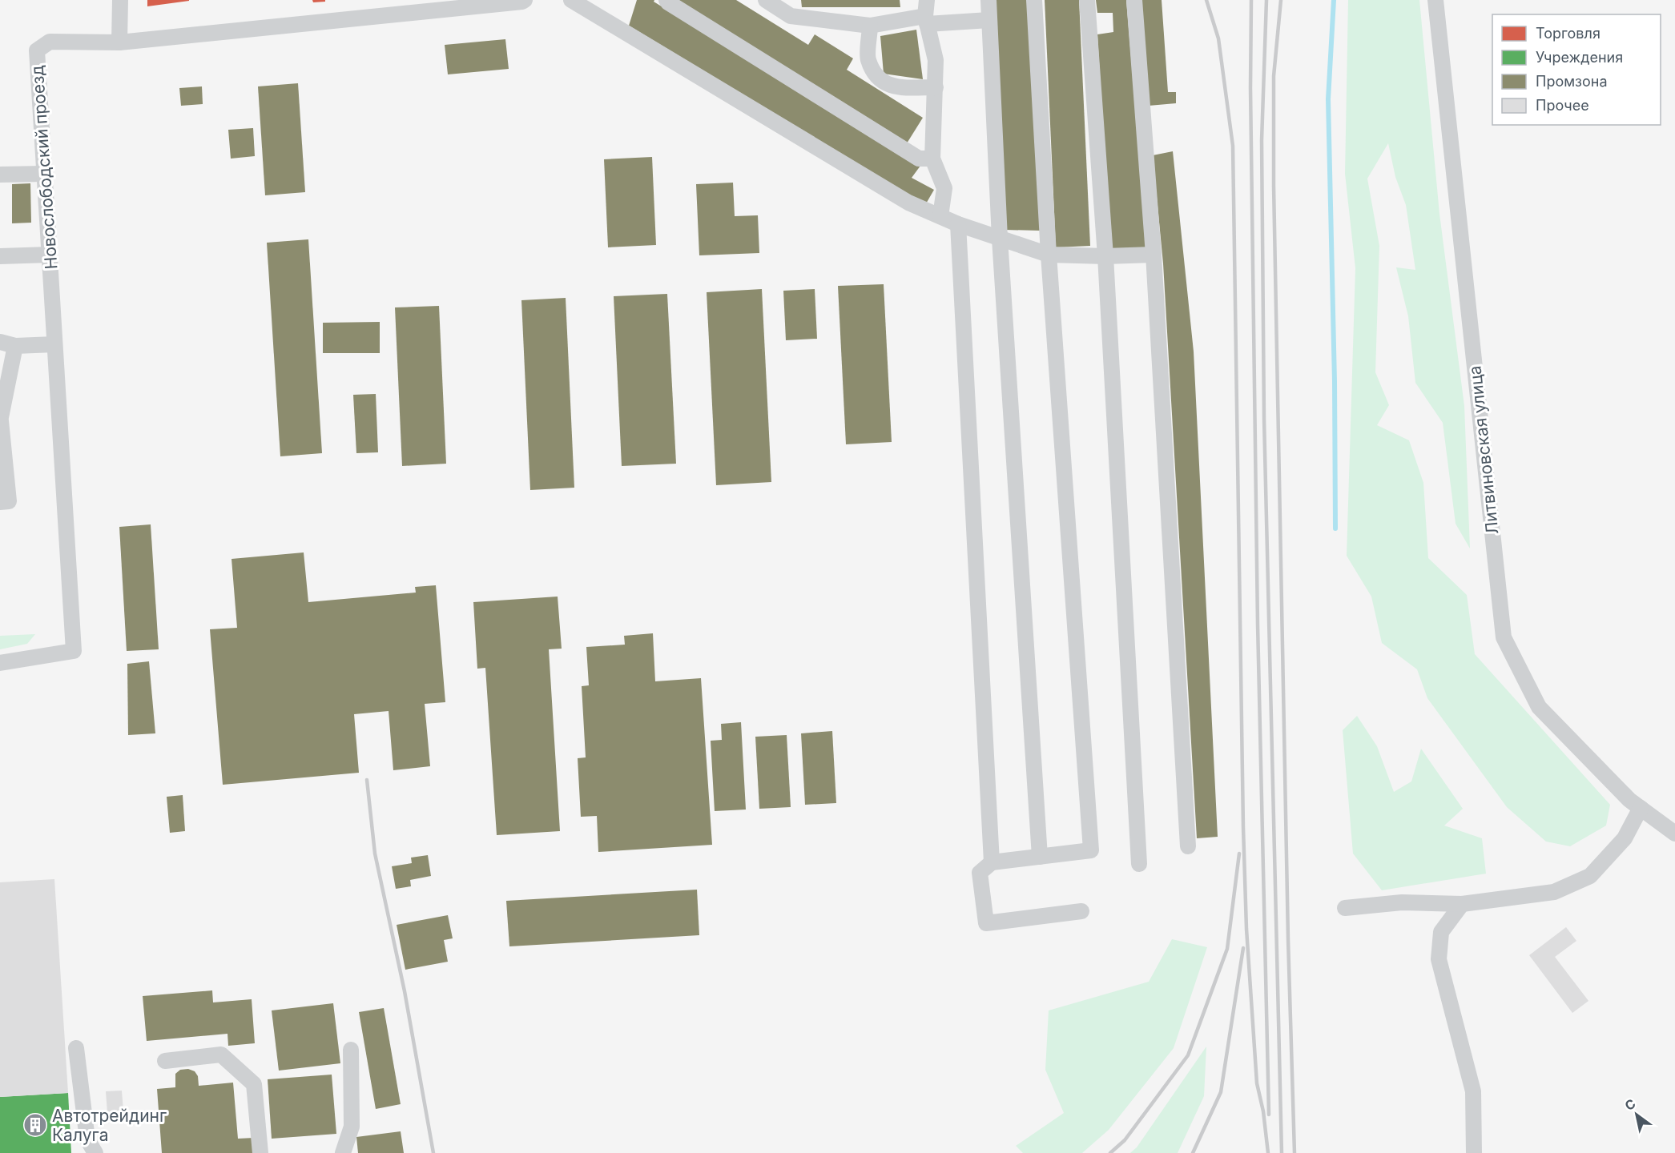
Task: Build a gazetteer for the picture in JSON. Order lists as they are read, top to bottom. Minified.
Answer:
{"streets":{"street":["Новослободский проезд","Литвиновская улица"]},"places":{"building":["Автотрейдинг Калуга"]},"legend":["Торговля","Учреждения","Промзона","Прочее"],"north":"top left"}
